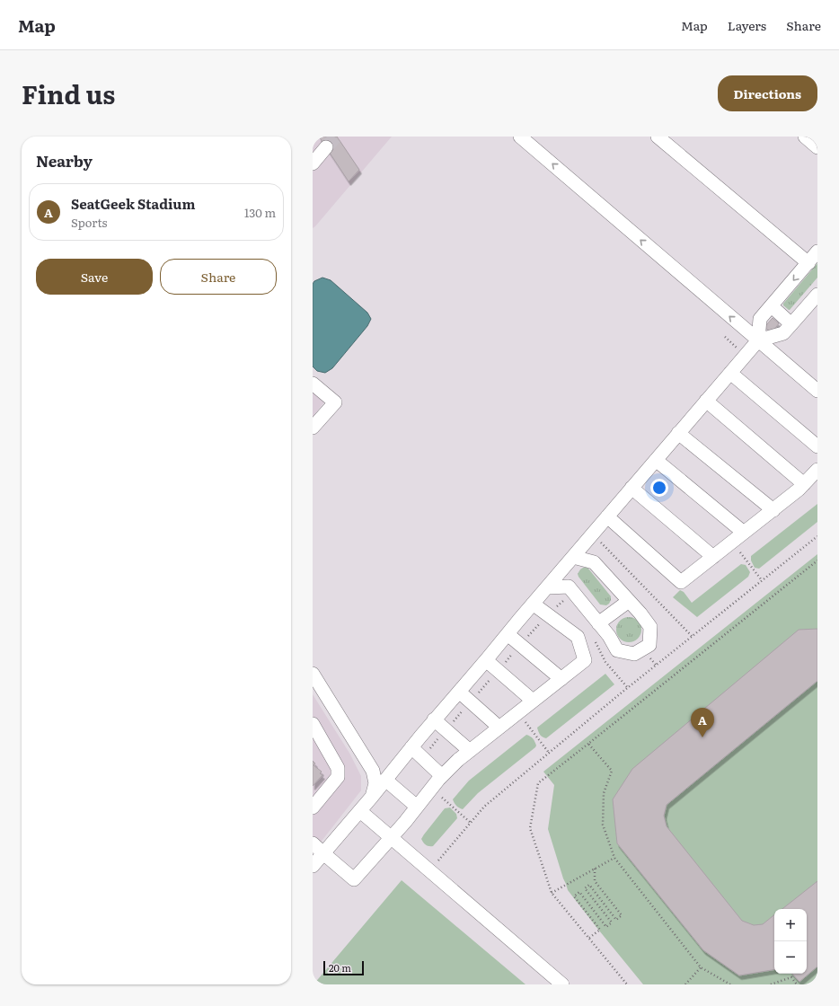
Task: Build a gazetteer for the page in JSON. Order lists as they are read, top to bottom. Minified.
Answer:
{"scale_bar":"20 m","page":{"header":"Map","nav":["Map","Layers","Share"],"title":"Find us","buttons":["Directions",["Save","Share"]],"heading":"Nearby","list":[{"mark":"A","name":"SeatGeek Stadium","note":"Sports","value":"130 m"}],"pins":"A","map_buttons":["+","−"],"scale":"20 m"}}
